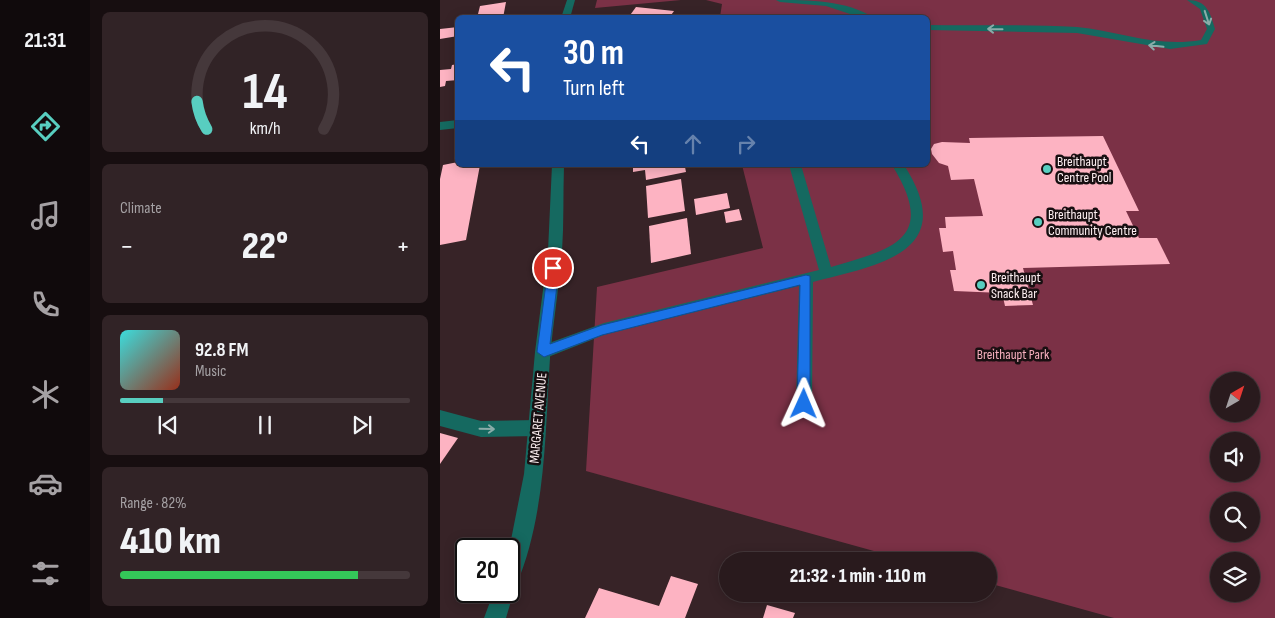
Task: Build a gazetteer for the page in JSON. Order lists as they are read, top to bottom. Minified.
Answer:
{"streets":{"street":["MARGARET AVENUE"]},"parks":["Breithaupt Park"],"places":["Breithaupt Centre Pool","Breithaupt Community Centre","Breithaupt Snack Bar"],"north":"top right","page":{"tabs":"21:31","turn":["30 m","Turn left"],"tile":["Climate",["Range · 82%","410 km"]],"heat":["−","22°","+"],"song":["92.8 FM","Music"],"limit":"20","trip":"21:32 · 1 min · 110 m","gauge":["14","km/h"]}}
